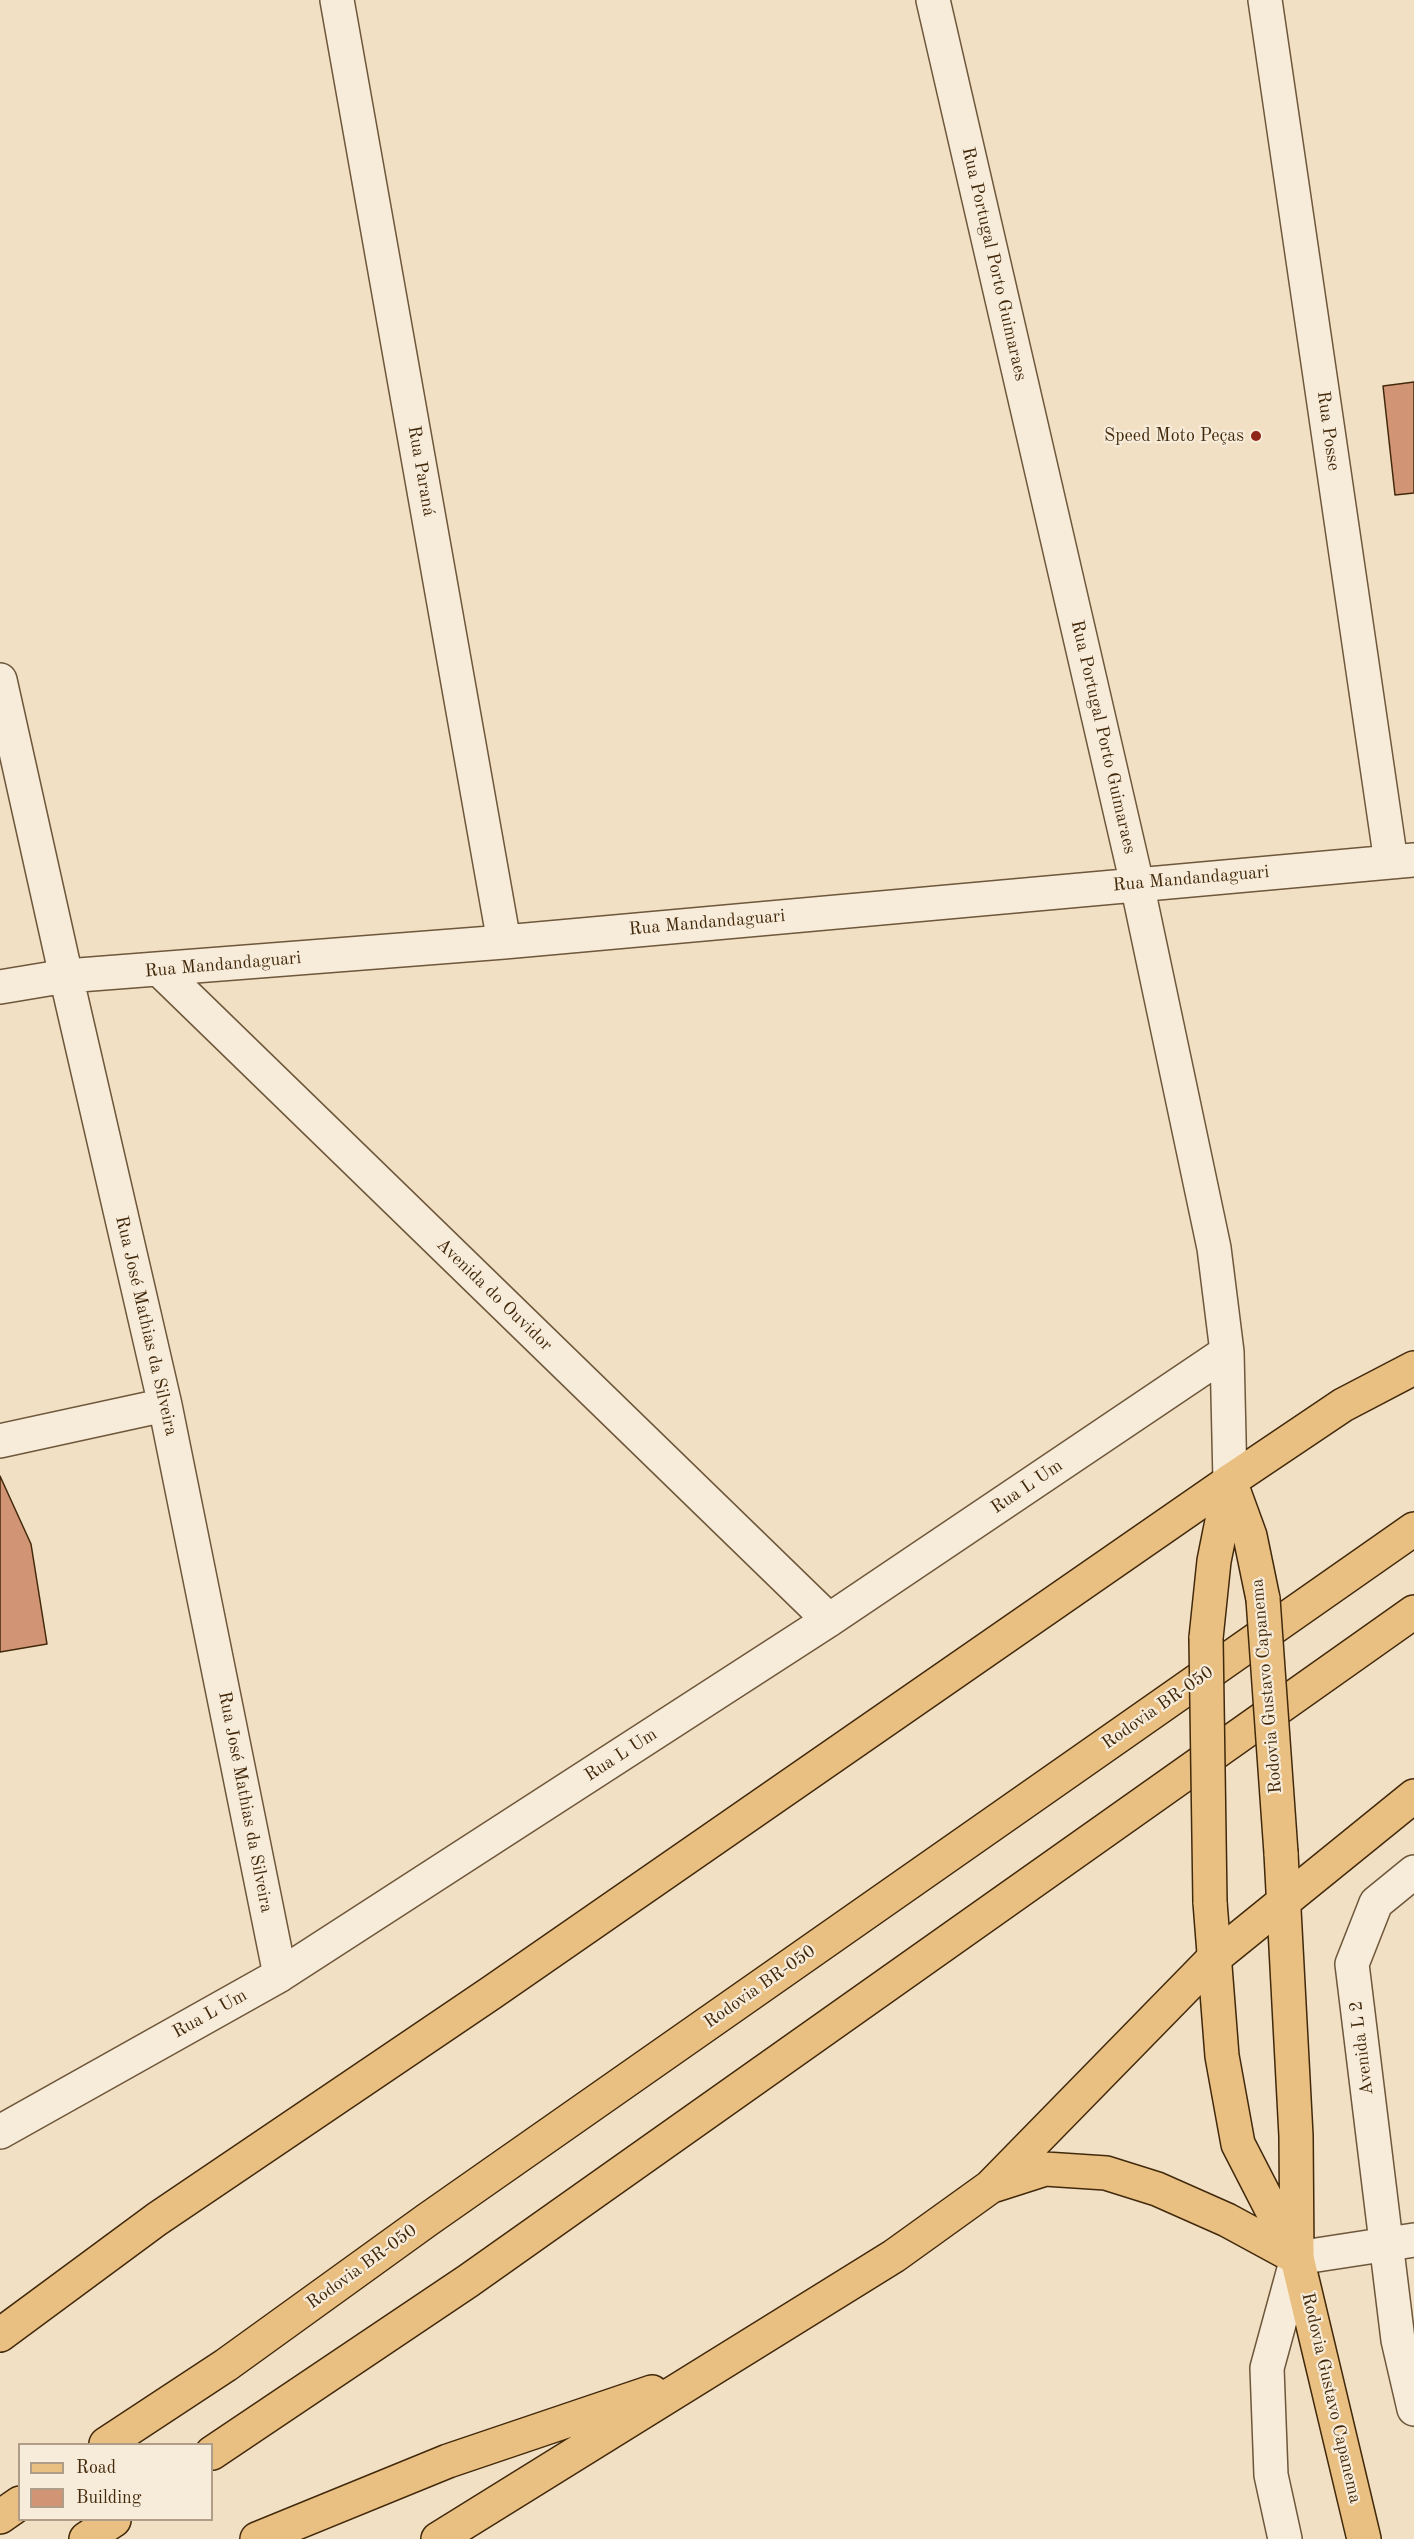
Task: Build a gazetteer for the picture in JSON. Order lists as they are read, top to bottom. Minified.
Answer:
{"streets":{"main road":["Rodovia Gustavo Capanema","Rodovia BR-050"],"street":["Rua Portugal Porto Guimaraes","Rua Posse","Rua Paraná","Rua Mandandaguari","Avenida do Ouvidor","Rua José Mathias da Silveira","Rua L Um","Avenida L 2"]},"crossings":[["Rua Portugal Porto Guimaraes","Rua Mandandaguari"],["Rua Portugal Porto Guimaraes","Rua L Um"],["Rua Portugal Porto Guimaraes","Rodovia Gustavo Capanema"],["Rua Posse","Rua Mandandaguari"],["Rua Paraná","Rua Mandandaguari"],["Rua Mandandaguari","Avenida do Ouvidor"],["Rua Mandandaguari","Rua José Mathias da Silveira"],["Avenida do Ouvidor","Rua L Um"],["Rua José Mathias da Silveira","Rua L Um"]],"places":["Speed Moto Peças"],"legend":["Road","Building"]}
